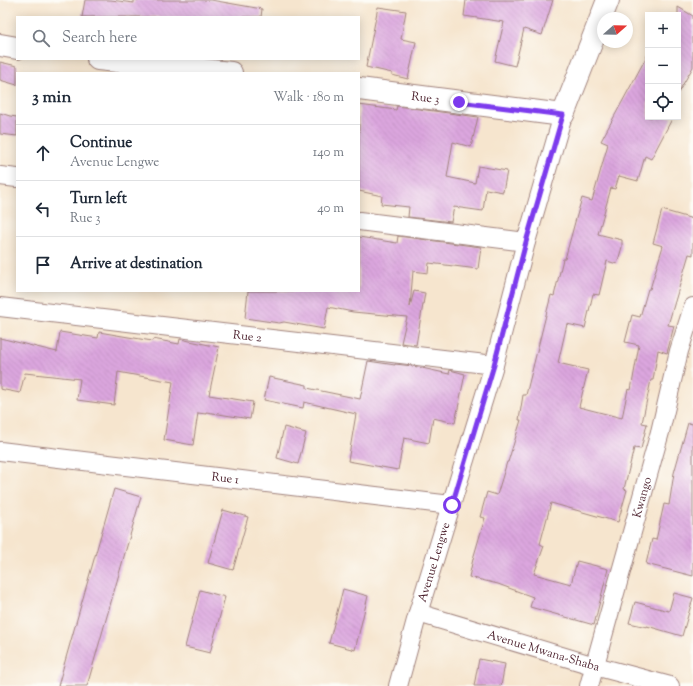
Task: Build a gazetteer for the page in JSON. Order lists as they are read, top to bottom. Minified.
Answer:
{"streets":{"street":["Rue 3","Rue 2","Rue 1","Kwango","Avenue Lengwe","Avenue Mwana-Shaba"]},"crossings":[["Rue 3","Avenue Lengwe"],["Rue 2","Avenue Lengwe"],["Rue 1","Avenue Lengwe"],["Kwango","Avenue Mwana-Shaba"],["Avenue Lengwe","Avenue Mwana-Shaba"]],"north":"right","page":{"map_buttons":["+","−"],"search":"Search here","heading":["3 min","Walk · 180 m"],"list":[["Continue","Avenue Lengwe","140 m"],["Turn left","Rue 3","40 m"],"Arrive at destination"]}}
